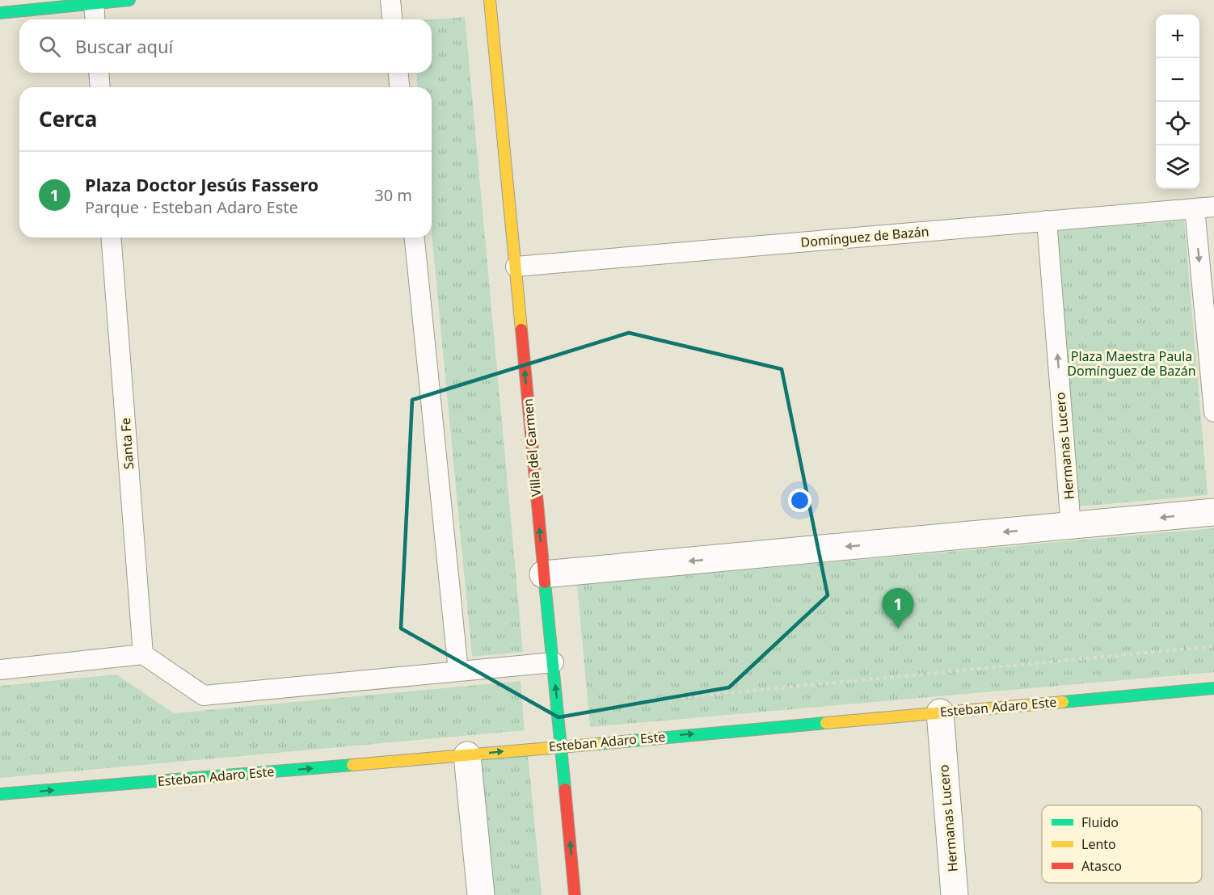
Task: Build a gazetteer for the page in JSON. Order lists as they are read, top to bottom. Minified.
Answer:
{"streets":{"street":["Hermanas Lucero","Villa del Carmen","Esteban Adaro Este"],"lane":["Domínguez de Bazán","Santa Fe"]},"crossings":[["Domínguez de Bazán","Hermanas Lucero"],["Domínguez de Bazán","Villa del Carmen"],["Hermanas Lucero","Esteban Adaro Este"],["Villa del Carmen","Esteban Adaro Este"]],"one_way":["Villa del Carmen","Esteban Adaro Este"],"parks":["Plaza Maestra Paula Domínguez de Bazán"],"legend":["Fluido","Lento","Atasco"],"page":{"map_buttons":["+","−"],"search":"Buscar aquí","heading":"Cerca","list":[{"mark":"1","name":"Plaza Doctor Jesús Fassero","note":"Parque · Esteban Adaro Este","value":"30 m"}],"pins":"1"}}
